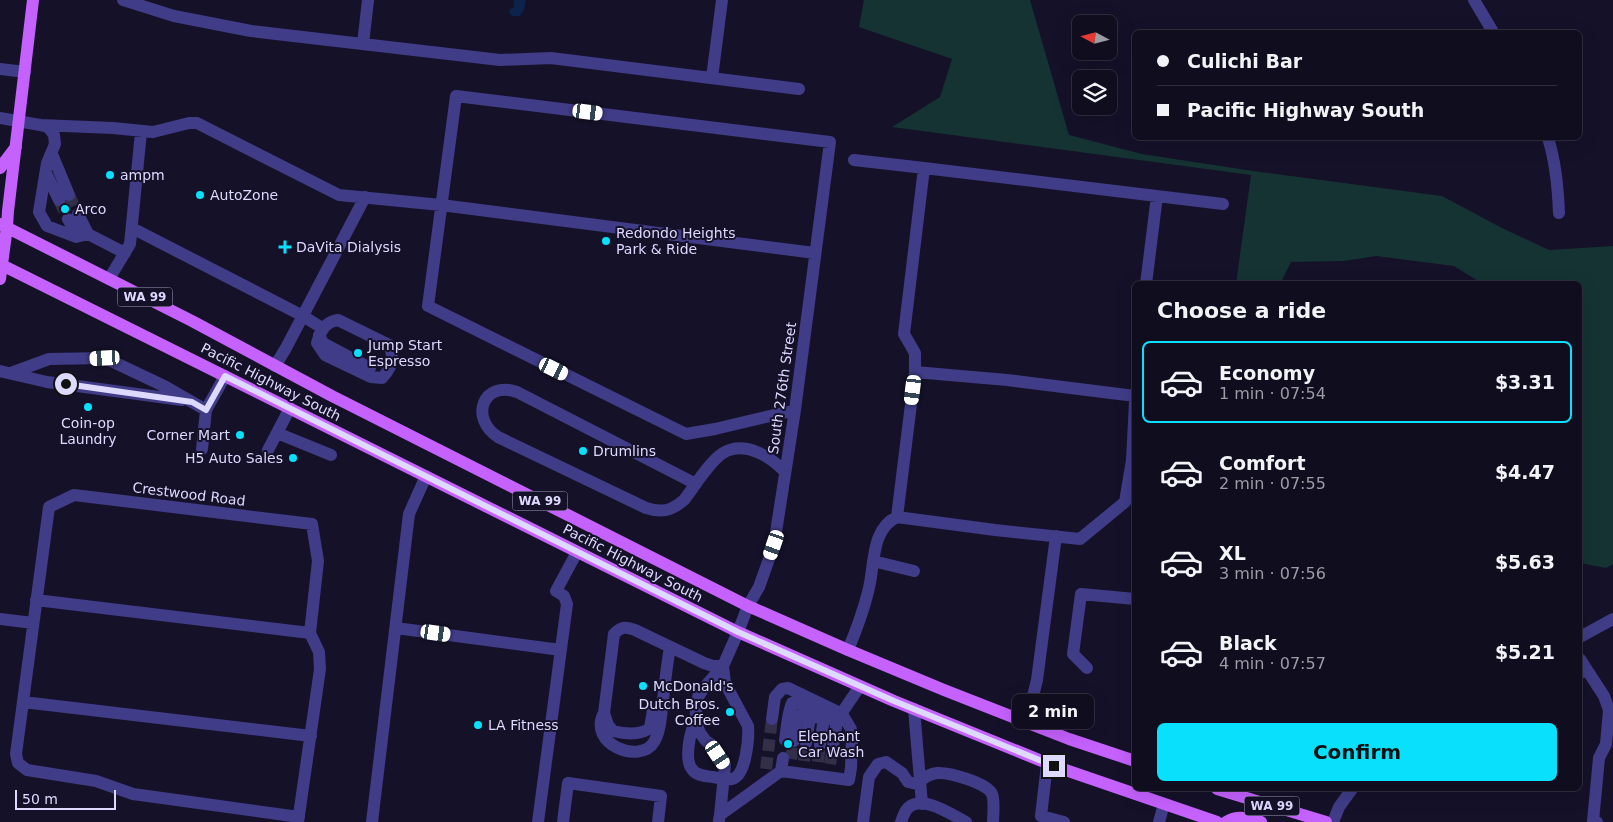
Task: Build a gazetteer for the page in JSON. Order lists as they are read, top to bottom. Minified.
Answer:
{"streets":{"main road":["WA 99","Pacific Highway South"],"street":["South 276th Street","Crestwood Road"]},"crossings":[["Pacific Highway South","South 276th Street"]],"places":{"other":["ampm","AutoZone","Arco","Redondo Heights Park & Ride","Jump Start Espresso","Coin-op Laundry","Corner Mart","Drumlins","H5 Auto Sales","McDonald's","Dutch Bros. Coffee","LA Fitness","Elephant Car Wash"],"health":["DaVita Dialysis"]},"scale_bar":"50 m","north":"left","page":{"banner":["Culichi Bar","Pacific Highway South"],"heading":"Choose a ride","list":[{"name":"Economy","note":"1 min · 07:54","value":"$3.31"},{"name":"Comfort","note":"2 min · 07:55","value":"$4.47"},{"name":"XL","note":"3 min · 07:56","value":"$5.63"},{"name":"Black","note":"4 min · 07:57","value":"$5.21"}],"bubble":"2 min","buttons":"Confirm","scale":"50 m"}}
